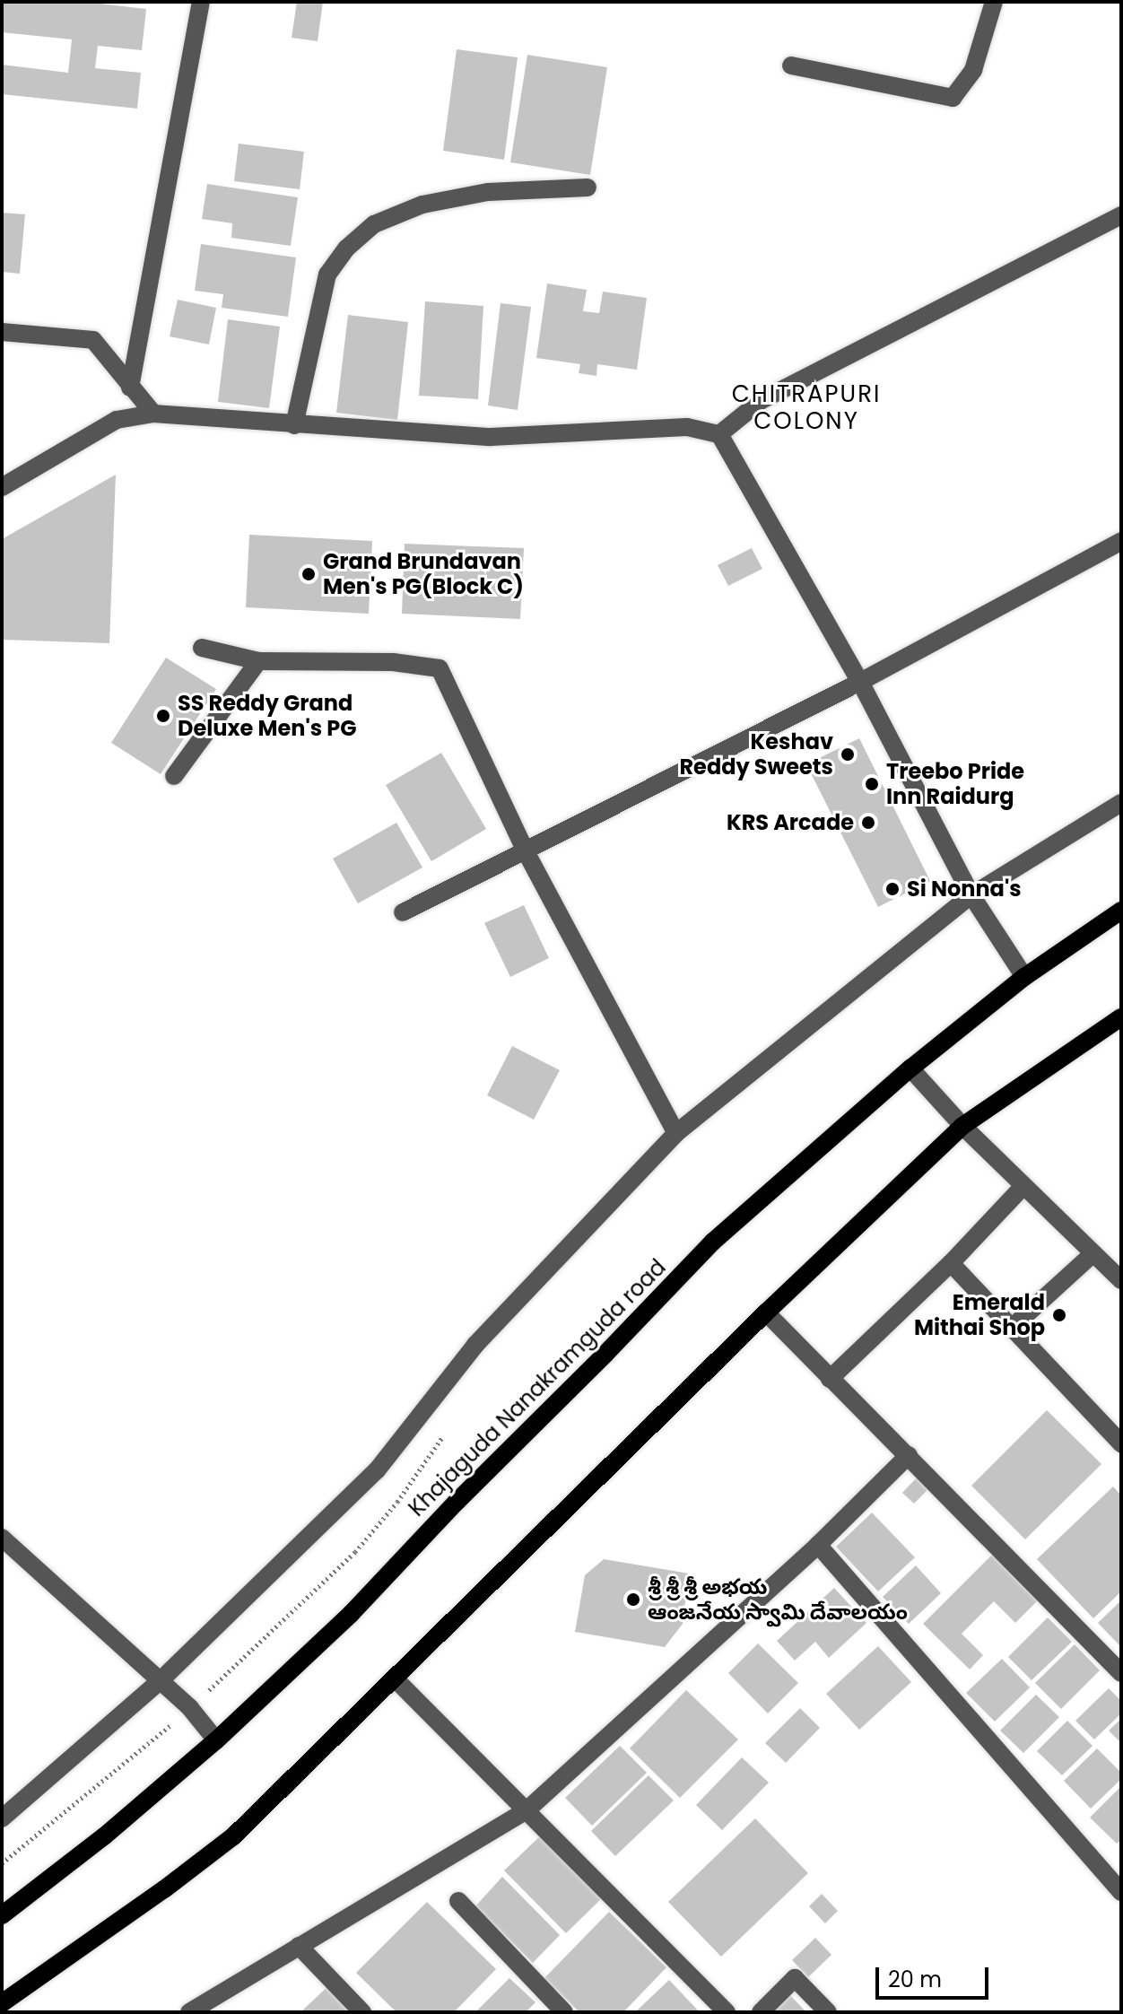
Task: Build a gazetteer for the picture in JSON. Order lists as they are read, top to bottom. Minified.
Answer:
{"streets":{"main road":["Khajaguda Nanakramguda road"]},"districts":["CHITRAPURI COLONY"],"places":["Grand Brundavan Men's PG(Block C)","SS Reddy Grand Deluxe Men's PG","Keshav Reddy Sweets","Treebo Pride Inn Raidurg","KRS Arcade","Si Nonna's","Emerald Mithai Shop","శ్రీ శ్రీ శ్రీ అభయ ఆంజనేయ స్వామి దేవాలయం"],"scale_bar":"20 m"}
